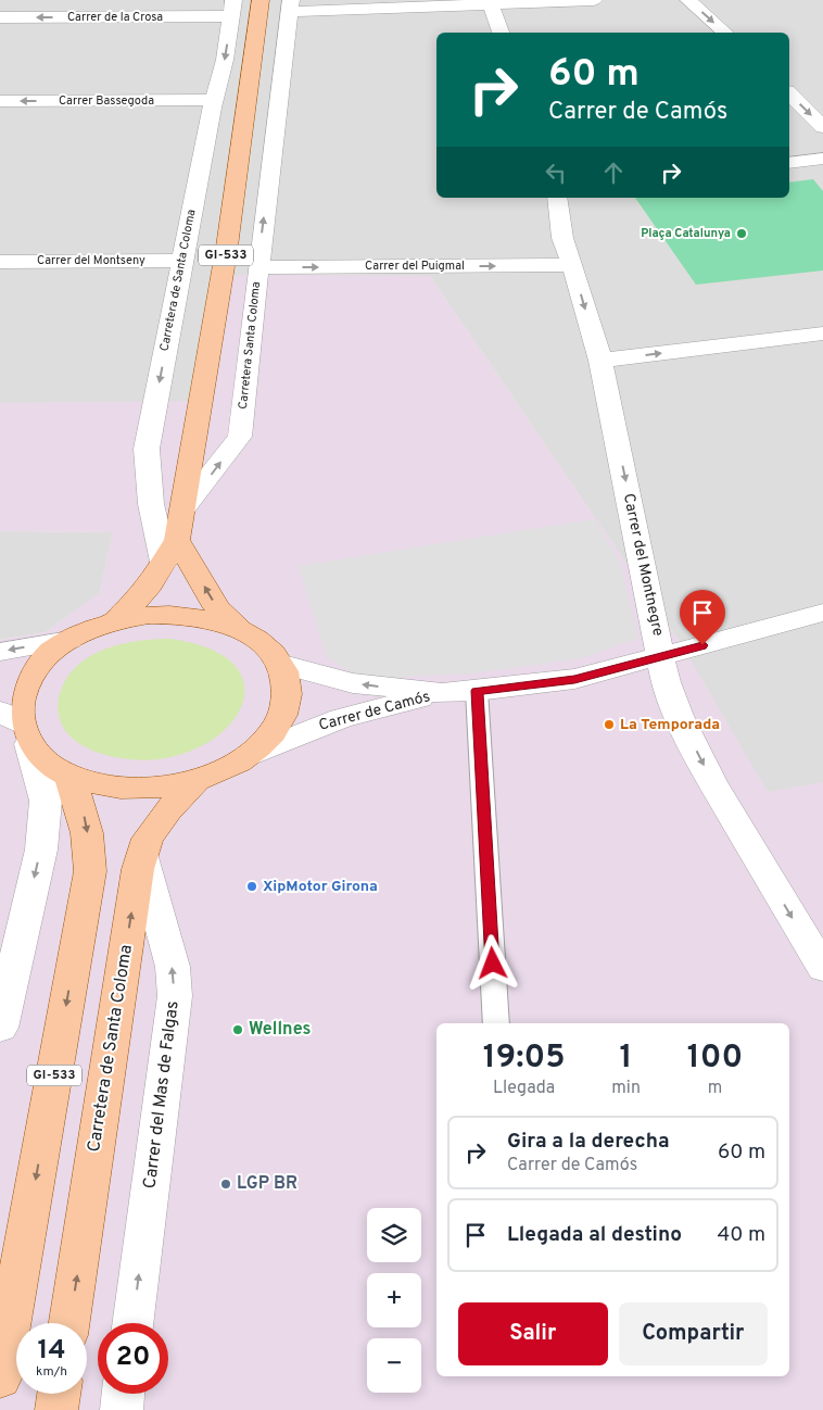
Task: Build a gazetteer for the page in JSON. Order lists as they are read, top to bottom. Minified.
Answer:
{"streets":{"main road":["GI-533","Carretera de Santa Coloma","Carretera Santa Coloma"],"street":["Carrer de la Crosa","Carrer Bassegoda","Carrer del Montseny","Carrer del Puigmal","Carrer del Montnegre","Carrer de Camós","Carrer del Mas de Falgas"]},"crossings":[["Carrer de la Crosa","Carretera de Santa Coloma"],["Carrer Bassegoda","Carretera de Santa Coloma"],["GI-533","Carretera de Santa Coloma"],["GI-533","Carretera Santa Coloma"],["GI-533","Carrer de Camós"],["Carrer del Montseny","Carretera de Santa Coloma"],["Carrer del Puigmal","Carretera Santa Coloma"],["Carrer del Puigmal","Carrer del Montnegre"],["Carretera de Santa Coloma","Carretera Santa Coloma"],["Carretera de Santa Coloma","Carrer del Mas de Falgas"],["Carrer del Montnegre","Carrer de Camós"]],"one_way":["Carrer de la Crosa","Carrer Bassegoda","Carrer del Montnegre","Carrer del Mas de Falgas"],"places":["Plaça Catalunya","La Temporada","XipMotor Girona","Wellnes","LGP BR"],"page":{"turn":["60 m","Carrer de Camós"],"eta":["19:05","Llegada","1","min","100","m"],"list":[{"name":"Gira a la derecha","note":"Carrer de Camós","value":"60 m"},{"name":"Llegada al destino","value":"40 m"}],"map_buttons":["+","−"],"buttons":["Salir","Compartir"],"speed":"14 km/h","limit":"20"}}
